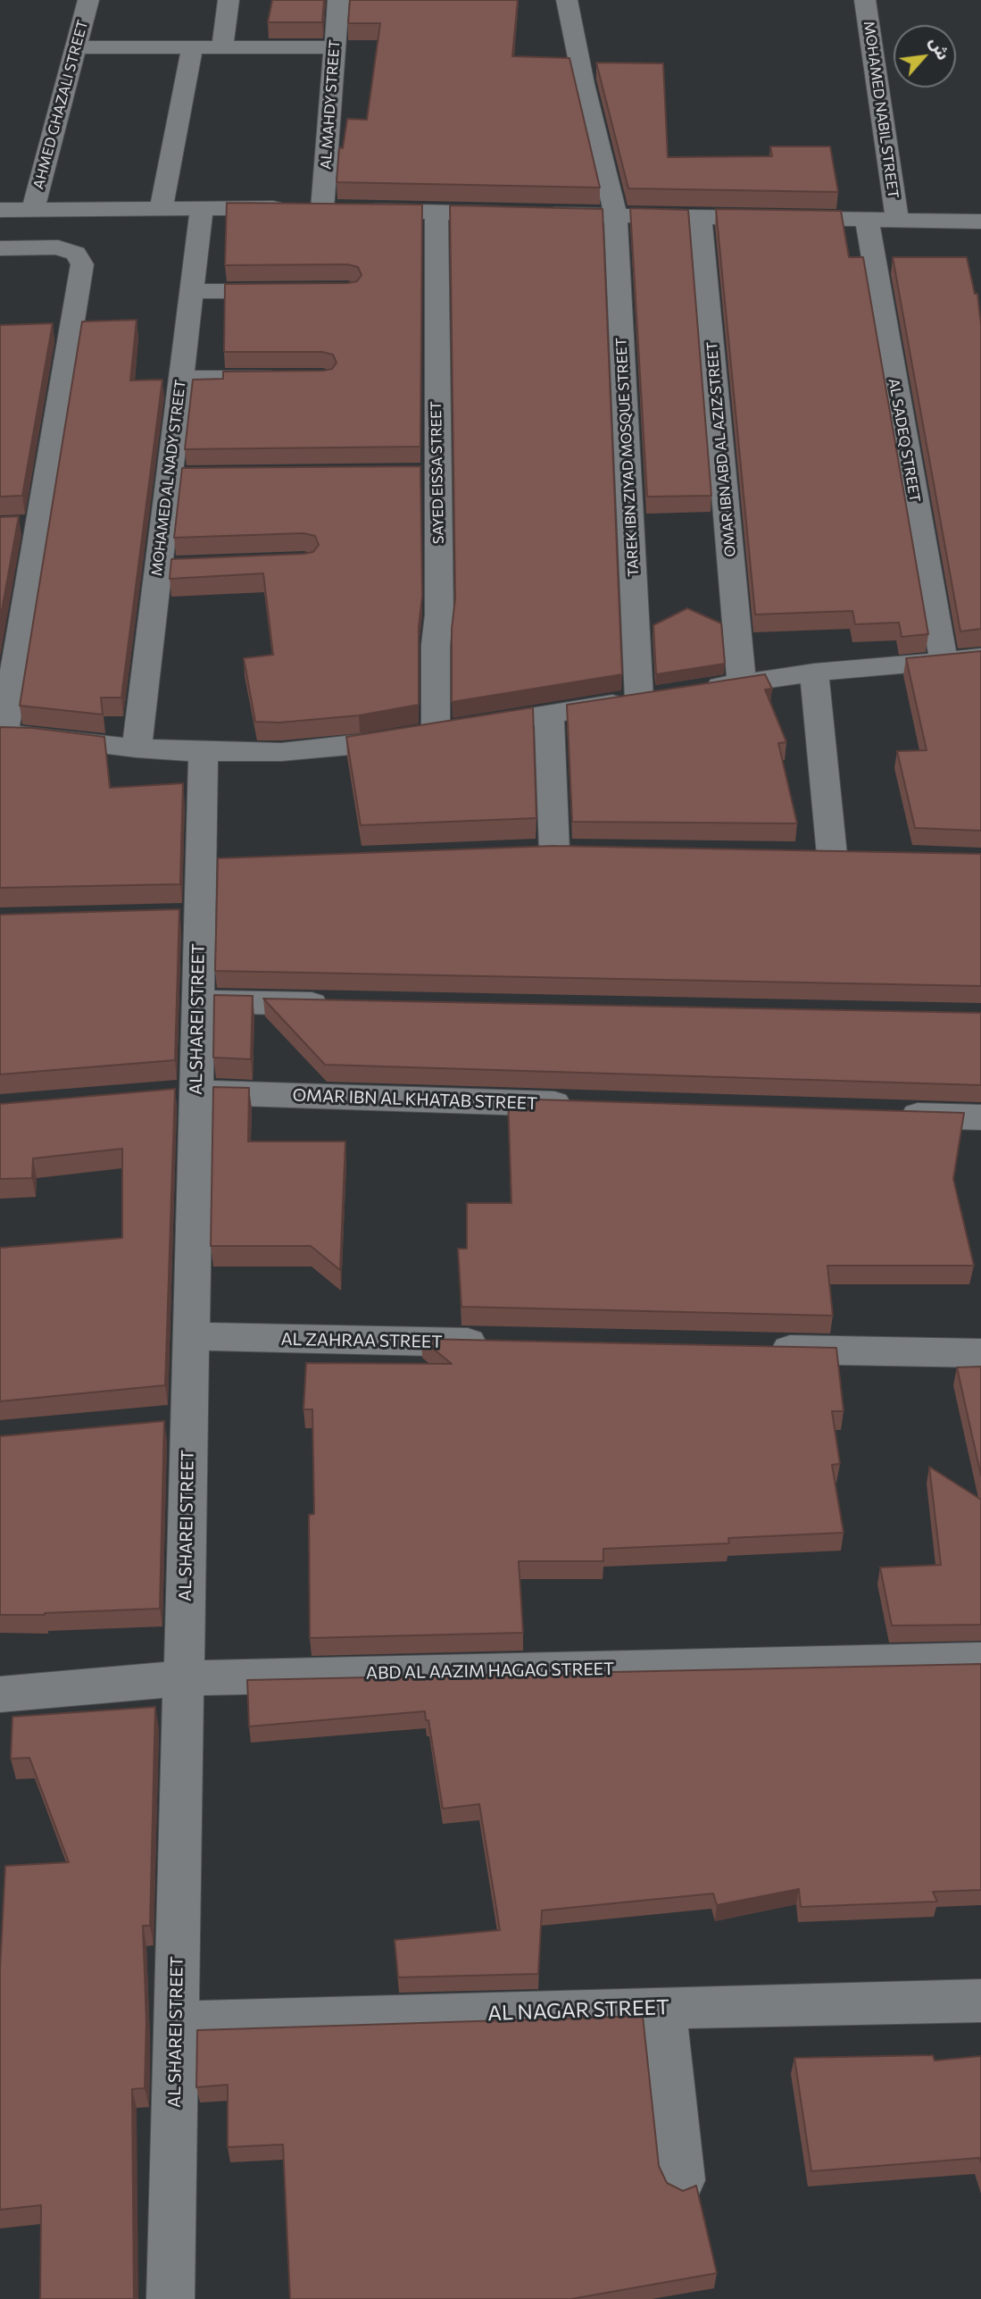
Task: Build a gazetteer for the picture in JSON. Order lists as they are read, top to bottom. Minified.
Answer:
{"streets":{"street":["AHMED GHAZALI STREET","AL MAHDY STREET","MOHAMED NABIL STREET","AL SADEQ STREET","OMAR IBN ABD AL AZIZ STREET","TAREK IBN ZIYAD MOSQUE STREET","SAYED EISSA STREET","MOHAMED AL NADY STREET","AL SHAREI STREET","OMAR IBN AL KHATAB STREET","AL ZAHRAA STREET","ABD AL AAZIM HAGAG STREET","AL NAGAR STREET"]},"crossings":[["AL SHAREI STREET","OMAR IBN AL KHATAB STREET"],["AL SHAREI STREET","AL ZAHRAA STREET"],["AL SHAREI STREET","ABD AL AAZIM HAGAG STREET"],["AL SHAREI STREET","AL NAGAR STREET"]],"north":"top right"}
